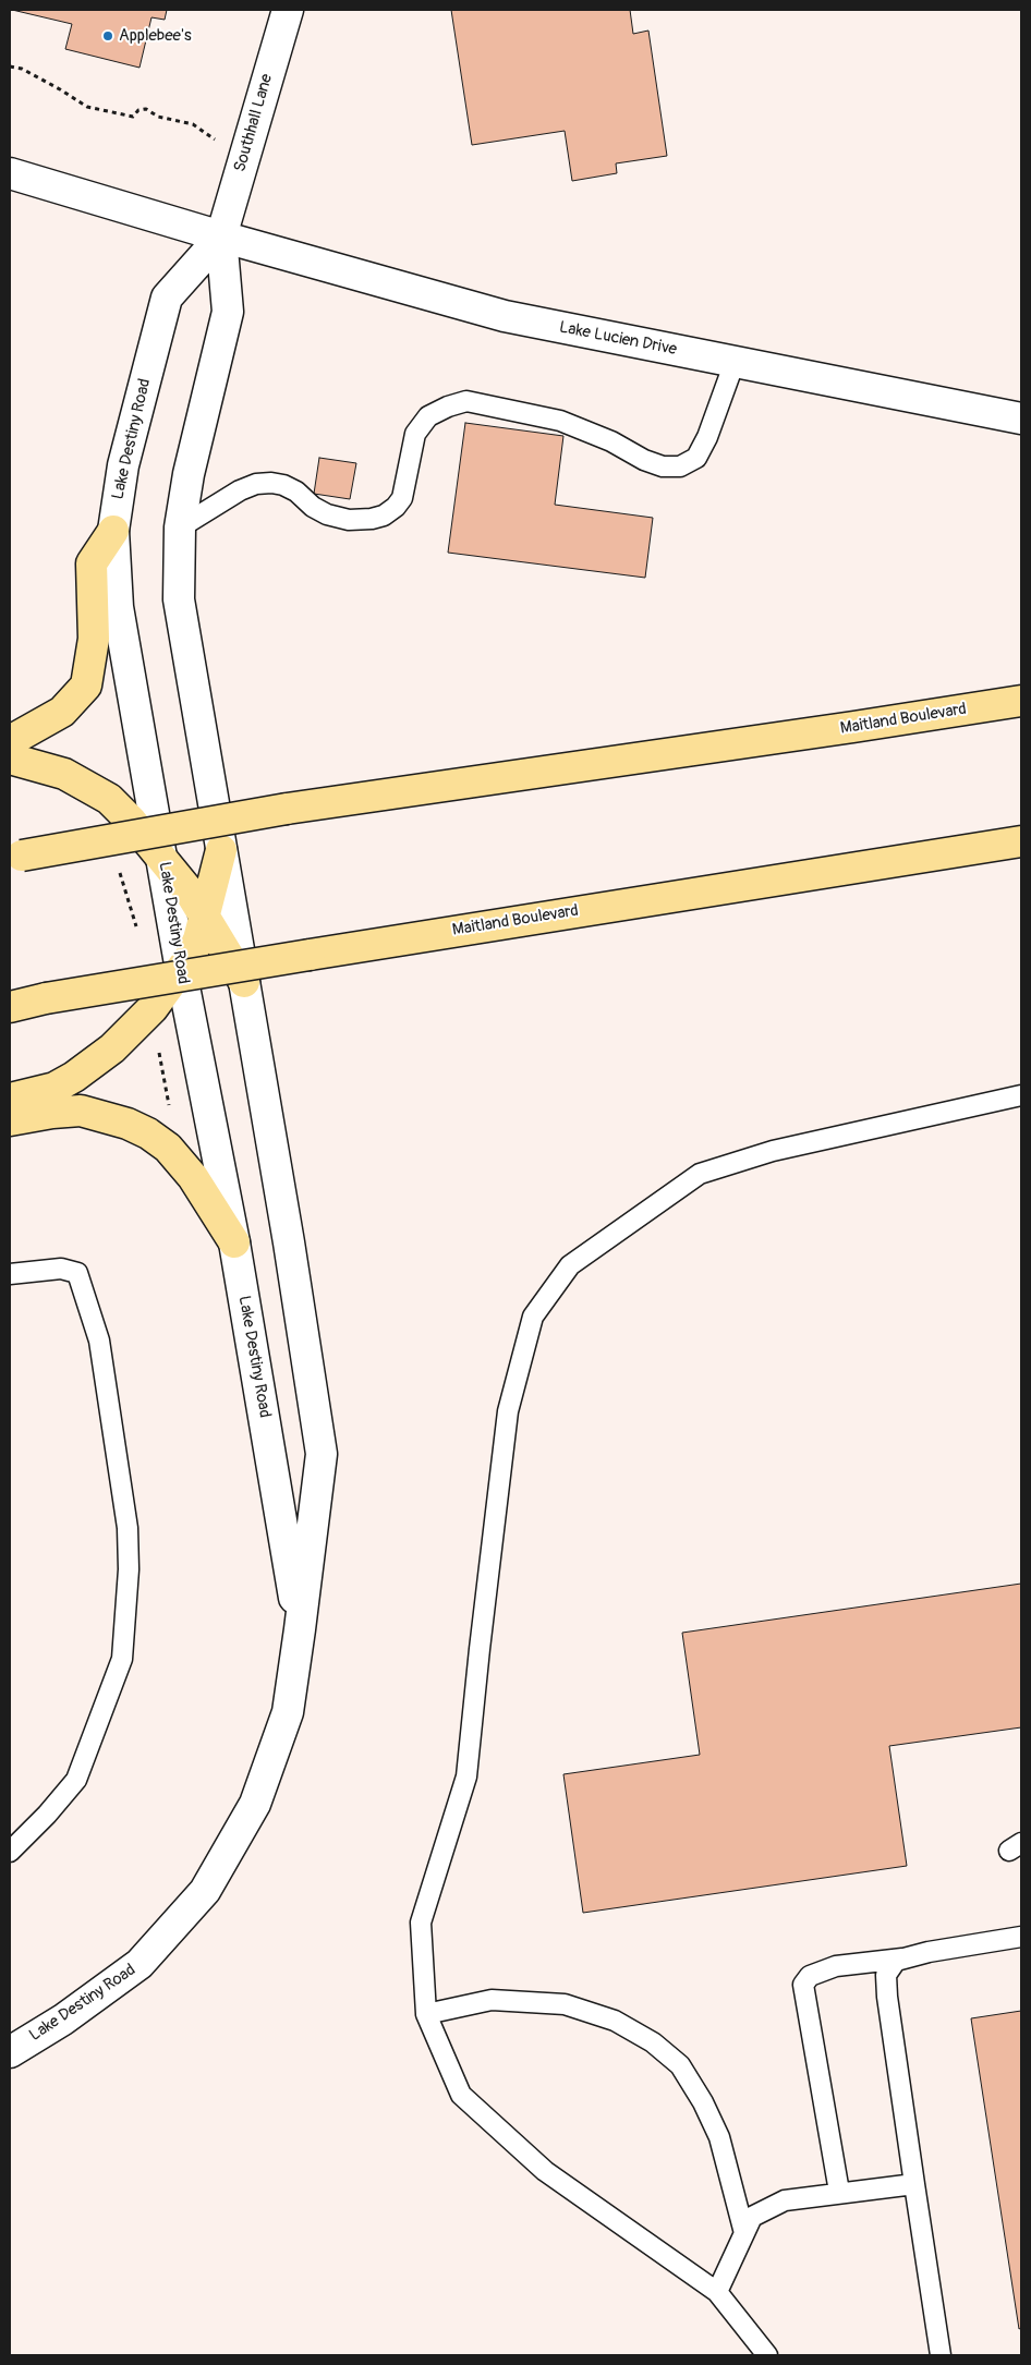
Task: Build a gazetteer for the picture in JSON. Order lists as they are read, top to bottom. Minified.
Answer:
{"streets":{"highway":["Maitland Boulevard"],"street":["Southhall Lane","Lake Lucien Drive","Lake Destiny Road"]},"crossings":[["Southhall Lane","Lake Lucien Drive"],["Southhall Lane","Lake Destiny Road"],["Lake Lucien Drive","Lake Destiny Road"]],"places":["Applebee's"]}
